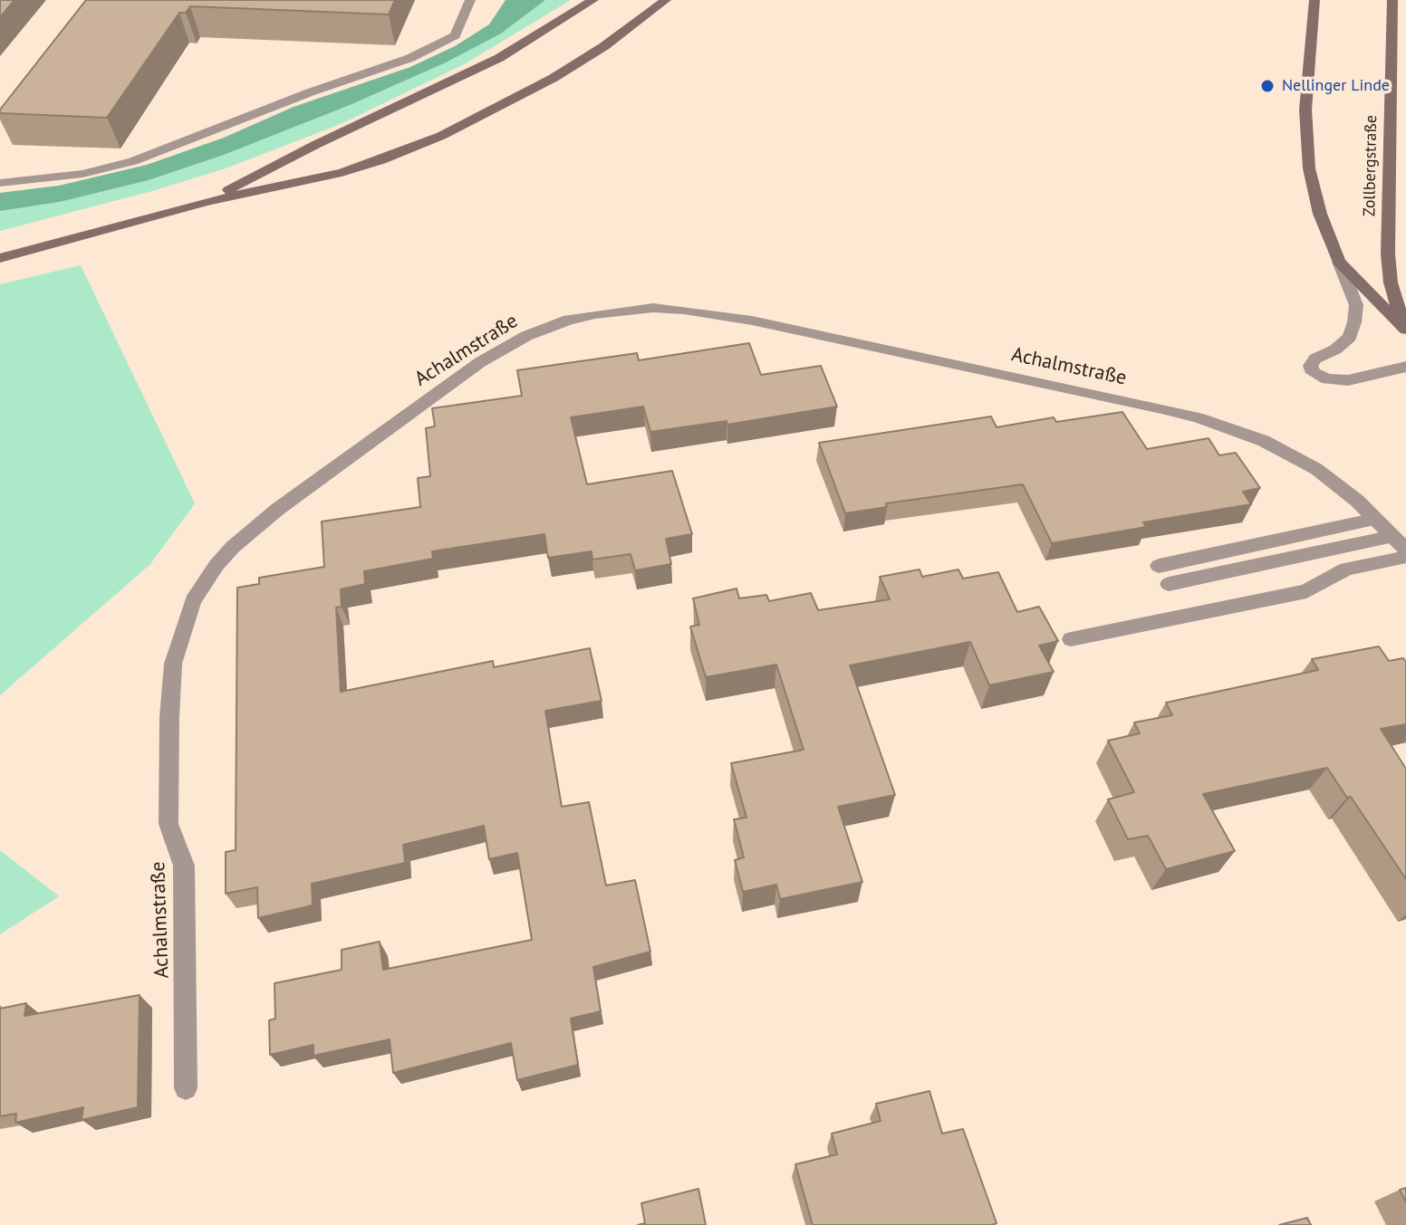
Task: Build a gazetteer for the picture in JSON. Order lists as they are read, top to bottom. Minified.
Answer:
{"streets":{"main road":["Zollbergstraße"],"street":["Achalmstraße"]},"places":["Nellinger Linde"]}
